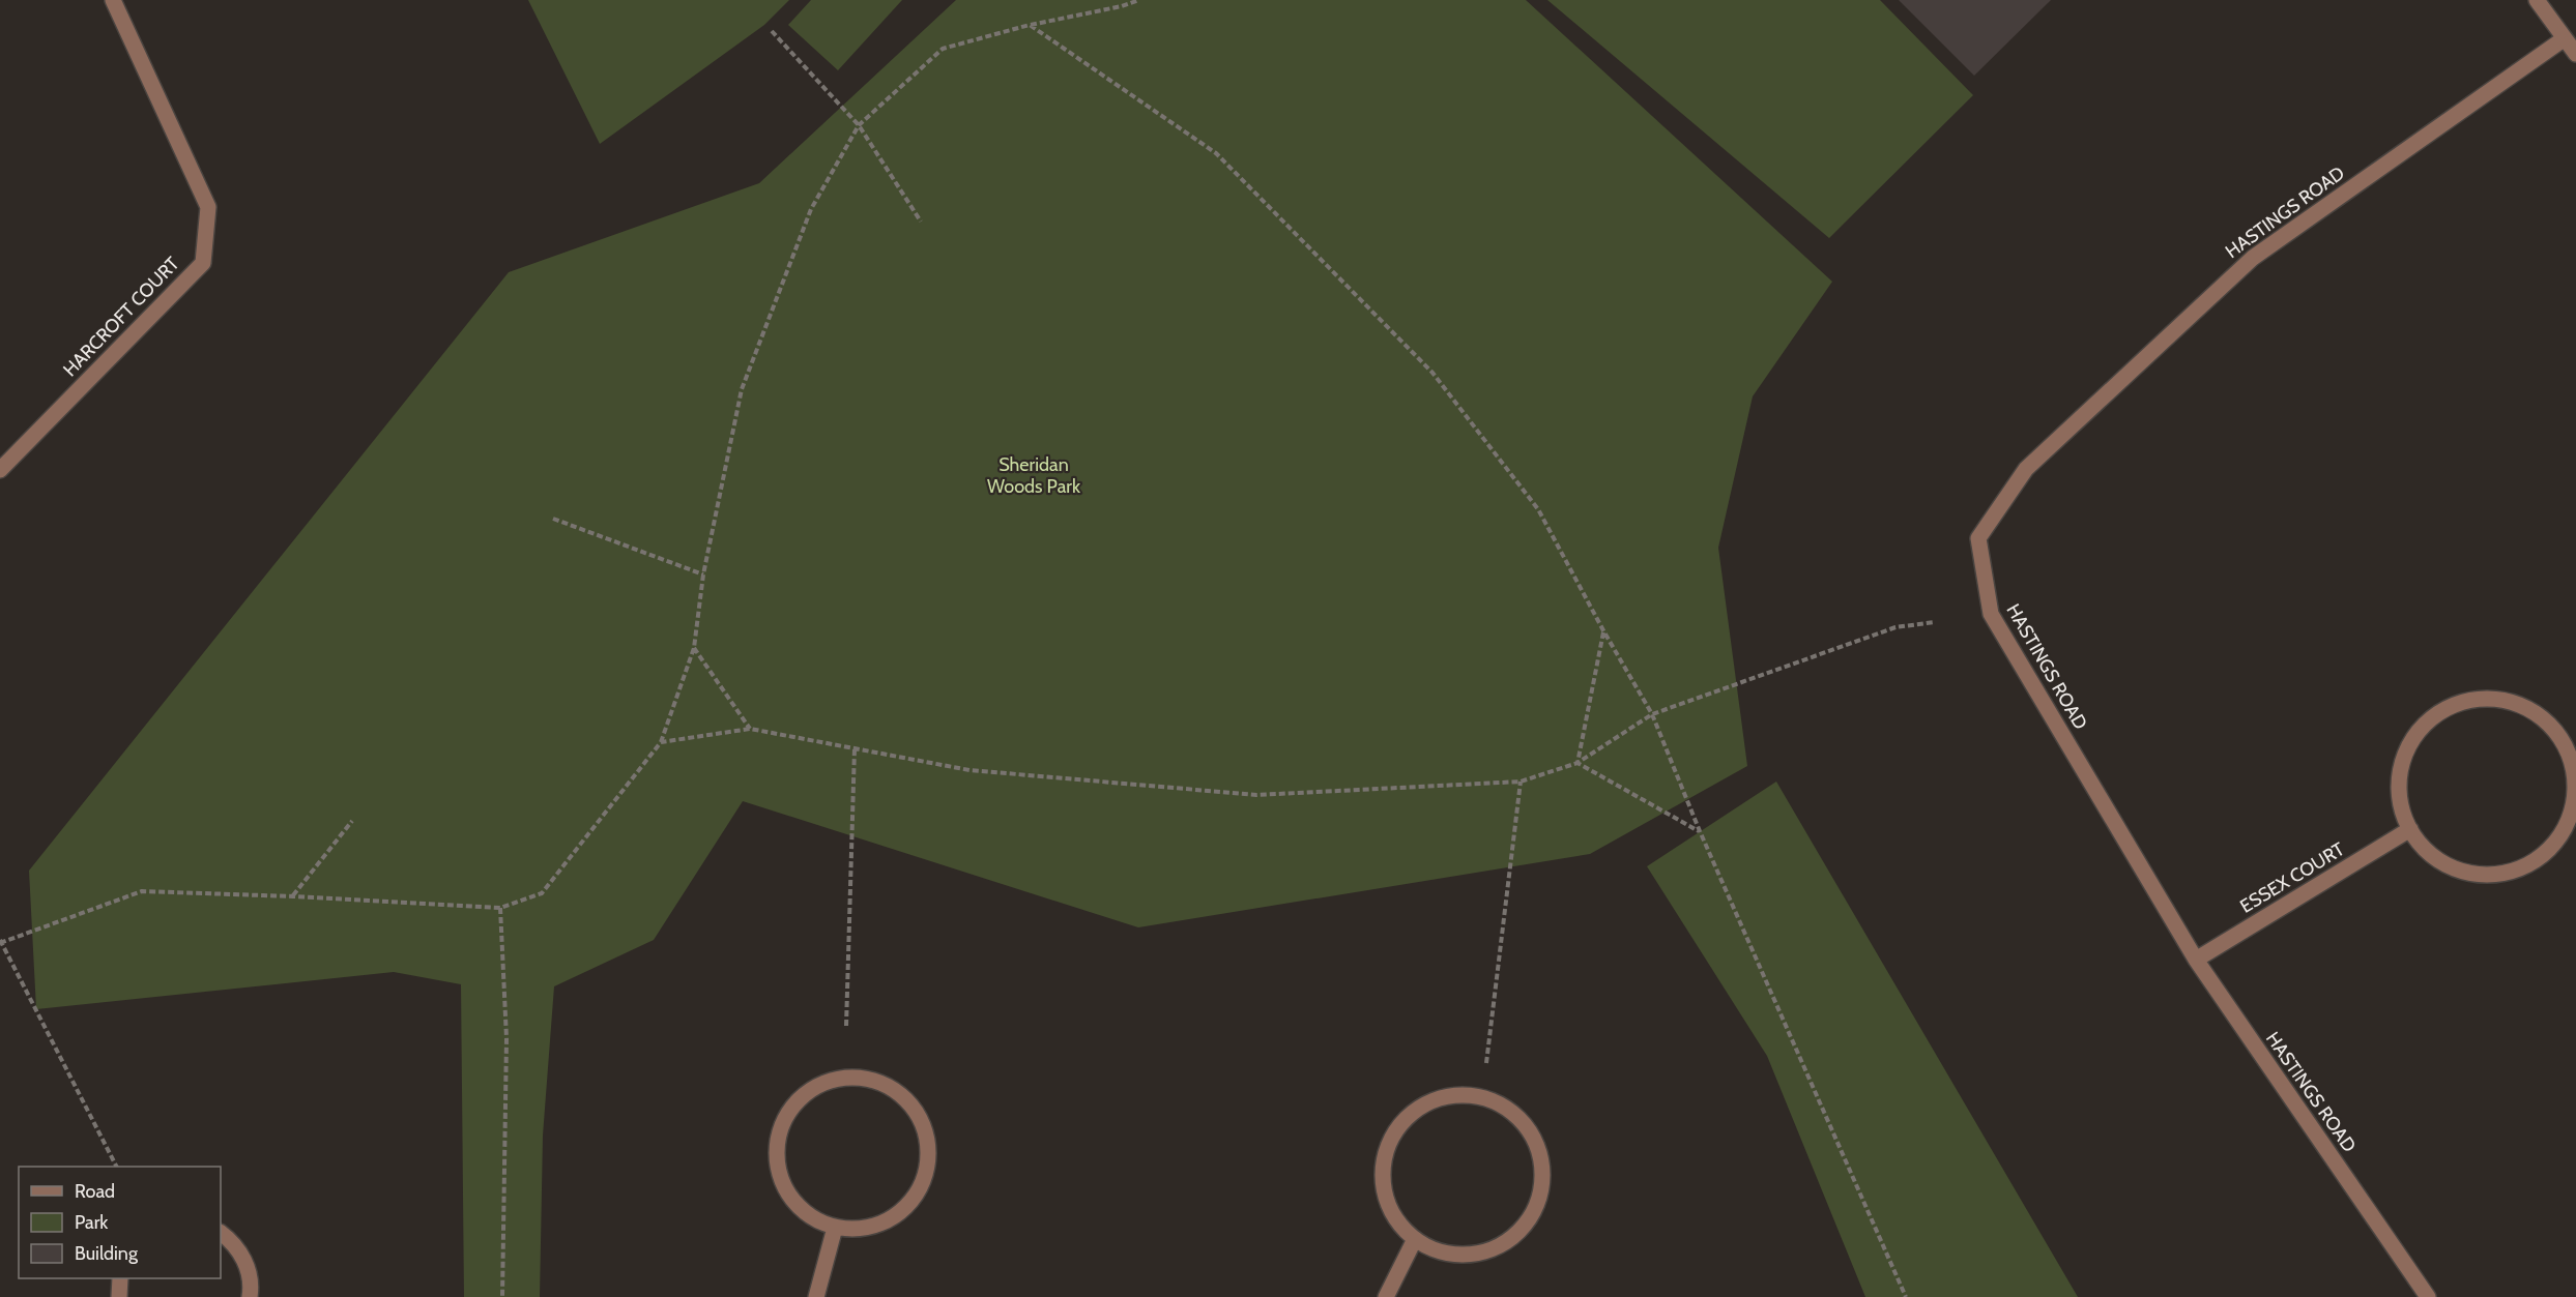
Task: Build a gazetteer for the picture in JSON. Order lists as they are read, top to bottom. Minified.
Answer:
{"streets":{"street":["HASTINGS ROAD","HARCROFT COURT","ESSEX COURT"]},"crossings":[["HASTINGS ROAD","ESSEX COURT"]],"parks":["Sheridan Woods Park"],"legend":["Road","Park","Building"]}
